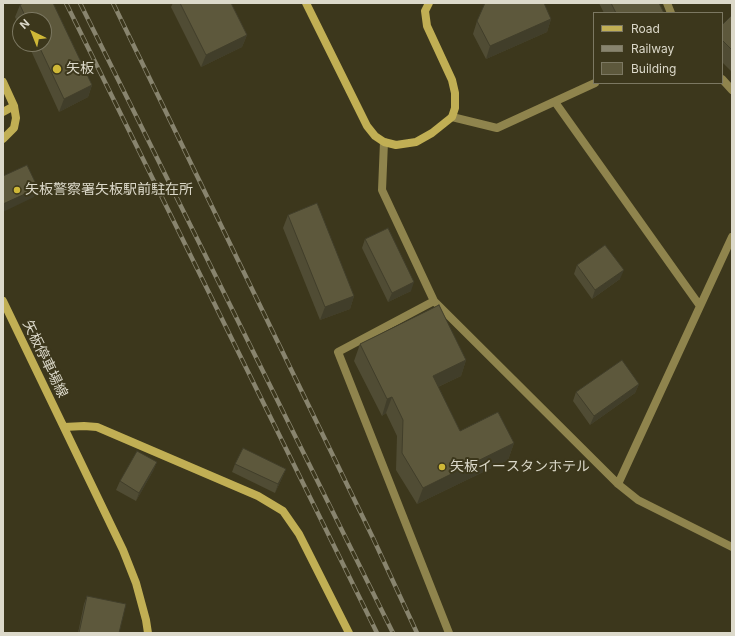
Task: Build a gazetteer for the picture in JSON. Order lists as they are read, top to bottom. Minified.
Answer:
{"streets":{"street":["矢板停車場線"]},"places":["矢板","矢板警察署矢板駅前駐在所","矢板イースタンホテル"],"legend":["Road","Railway","Building"],"north":"top left"}
